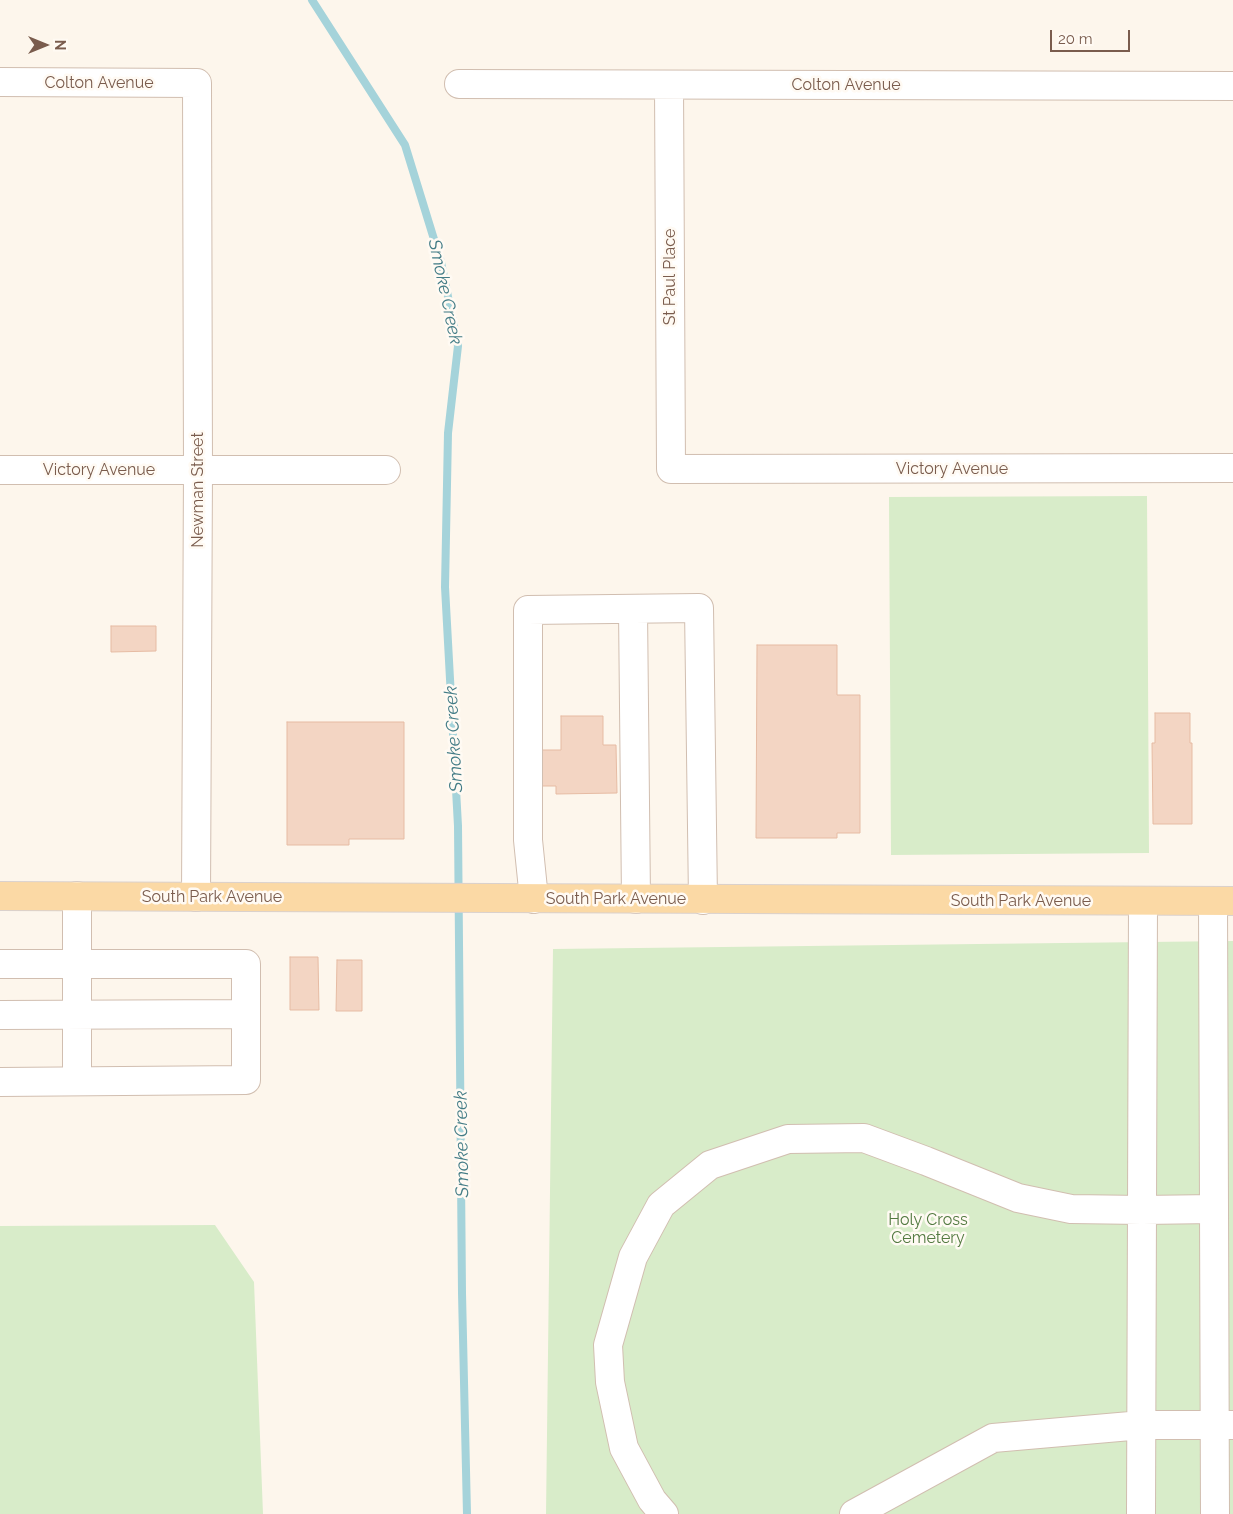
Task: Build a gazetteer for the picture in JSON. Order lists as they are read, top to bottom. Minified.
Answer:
{"streets":{"main road":["South Park Avenue"],"street":["Colton Avenue","St Paul Place","Victory Avenue","Newman Street"]},"crossings":[["Colton Avenue","St Paul Place"],["Colton Avenue","Newman Street"],["St Paul Place","Victory Avenue"],["Victory Avenue","Newman Street"],["Newman Street","South Park Avenue"]],"water":["Smoke Creek"],"parks":["Holy Cross Cemetery"],"scale_bar":"20 m","north":"right"}
